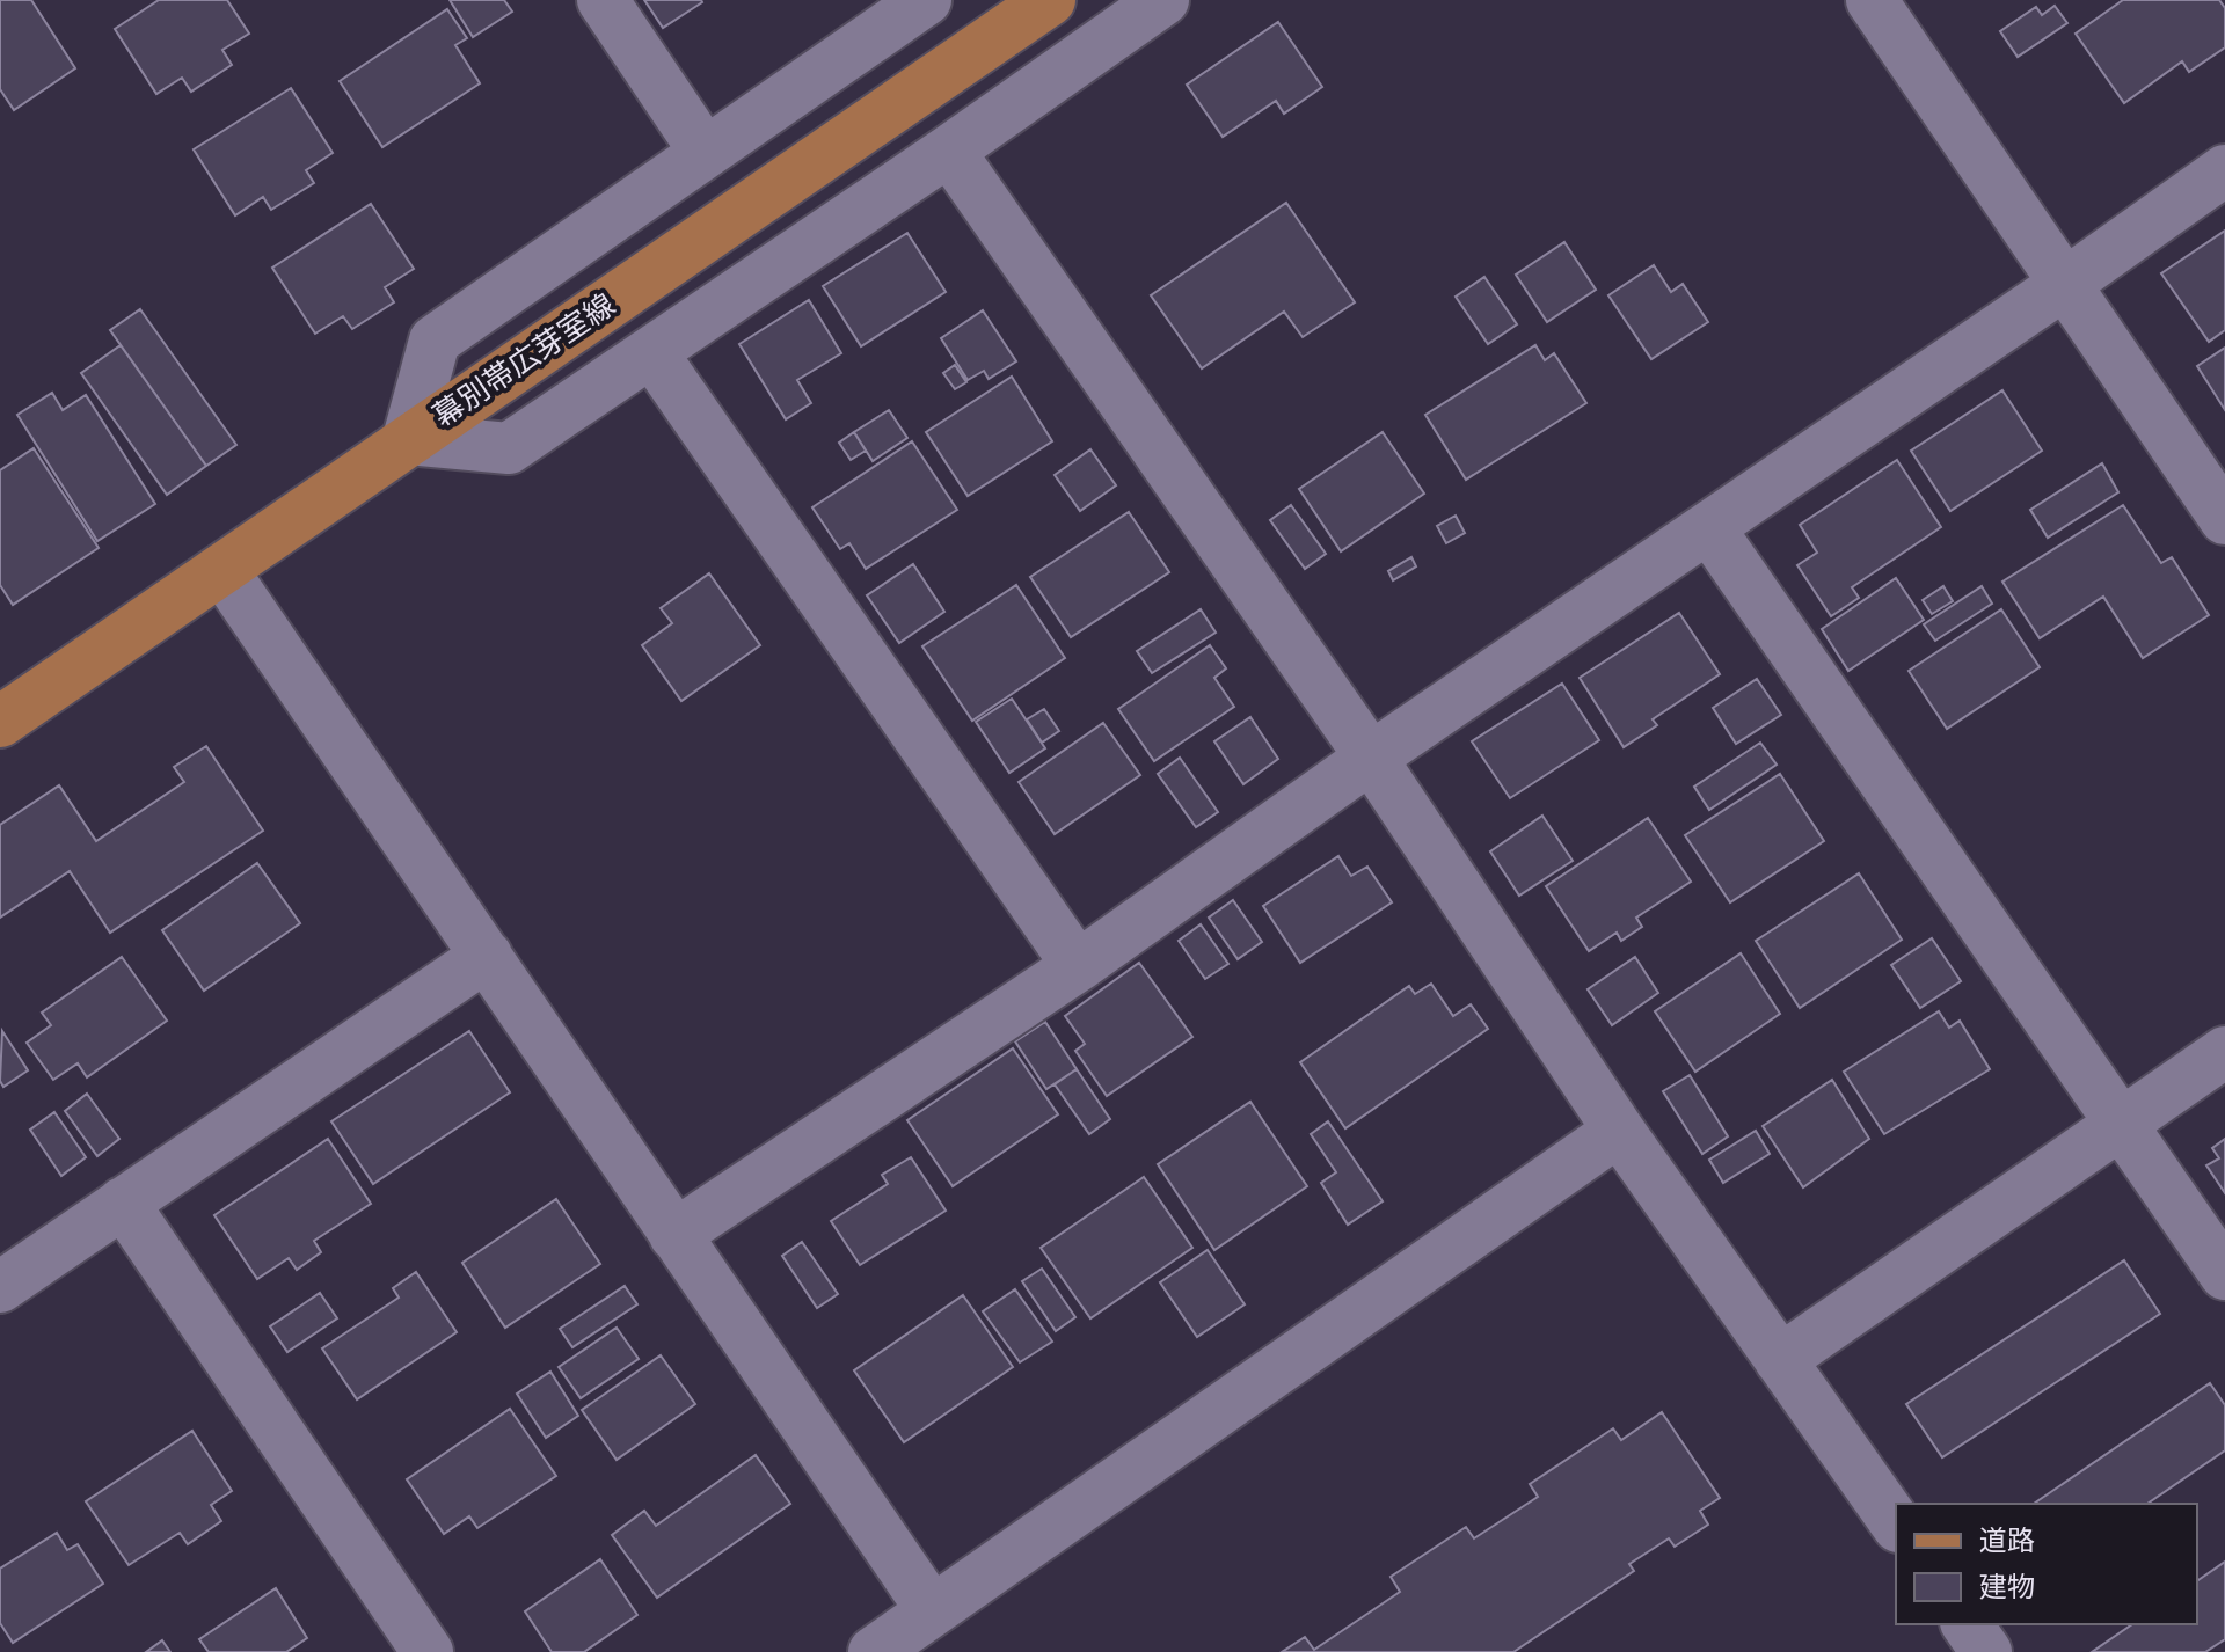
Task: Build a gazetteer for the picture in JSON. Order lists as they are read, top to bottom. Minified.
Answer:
{"streets":{"main road":["幕別帯広芽室線"]},"legend":["道路","建物"]}
